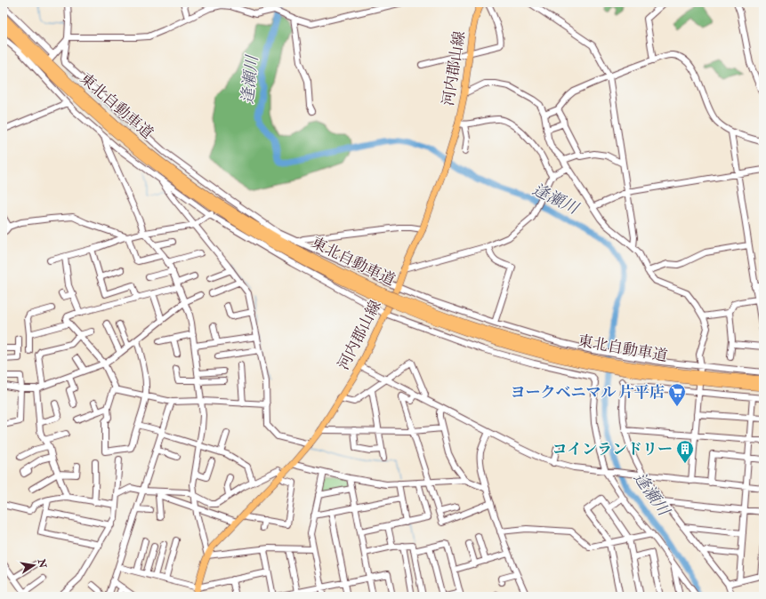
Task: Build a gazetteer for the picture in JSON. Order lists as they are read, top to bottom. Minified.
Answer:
{"streets":{"highway":["東北自動車道"],"main road":["河内郡山線"]},"water":["逢瀬川"],"places":{"supermarket":["ヨークベニマル 片平店"],"building":["コインランドリー"]},"north":"right"}
